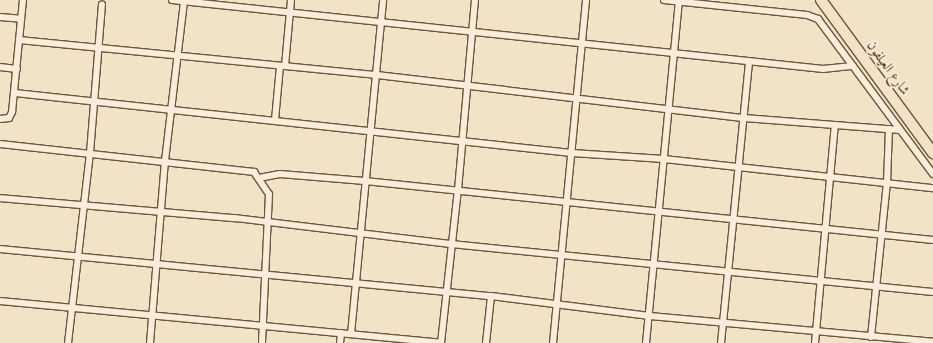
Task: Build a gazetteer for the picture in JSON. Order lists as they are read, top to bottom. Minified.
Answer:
{"streets":{"highway":["شارع العيلفون"]}}
